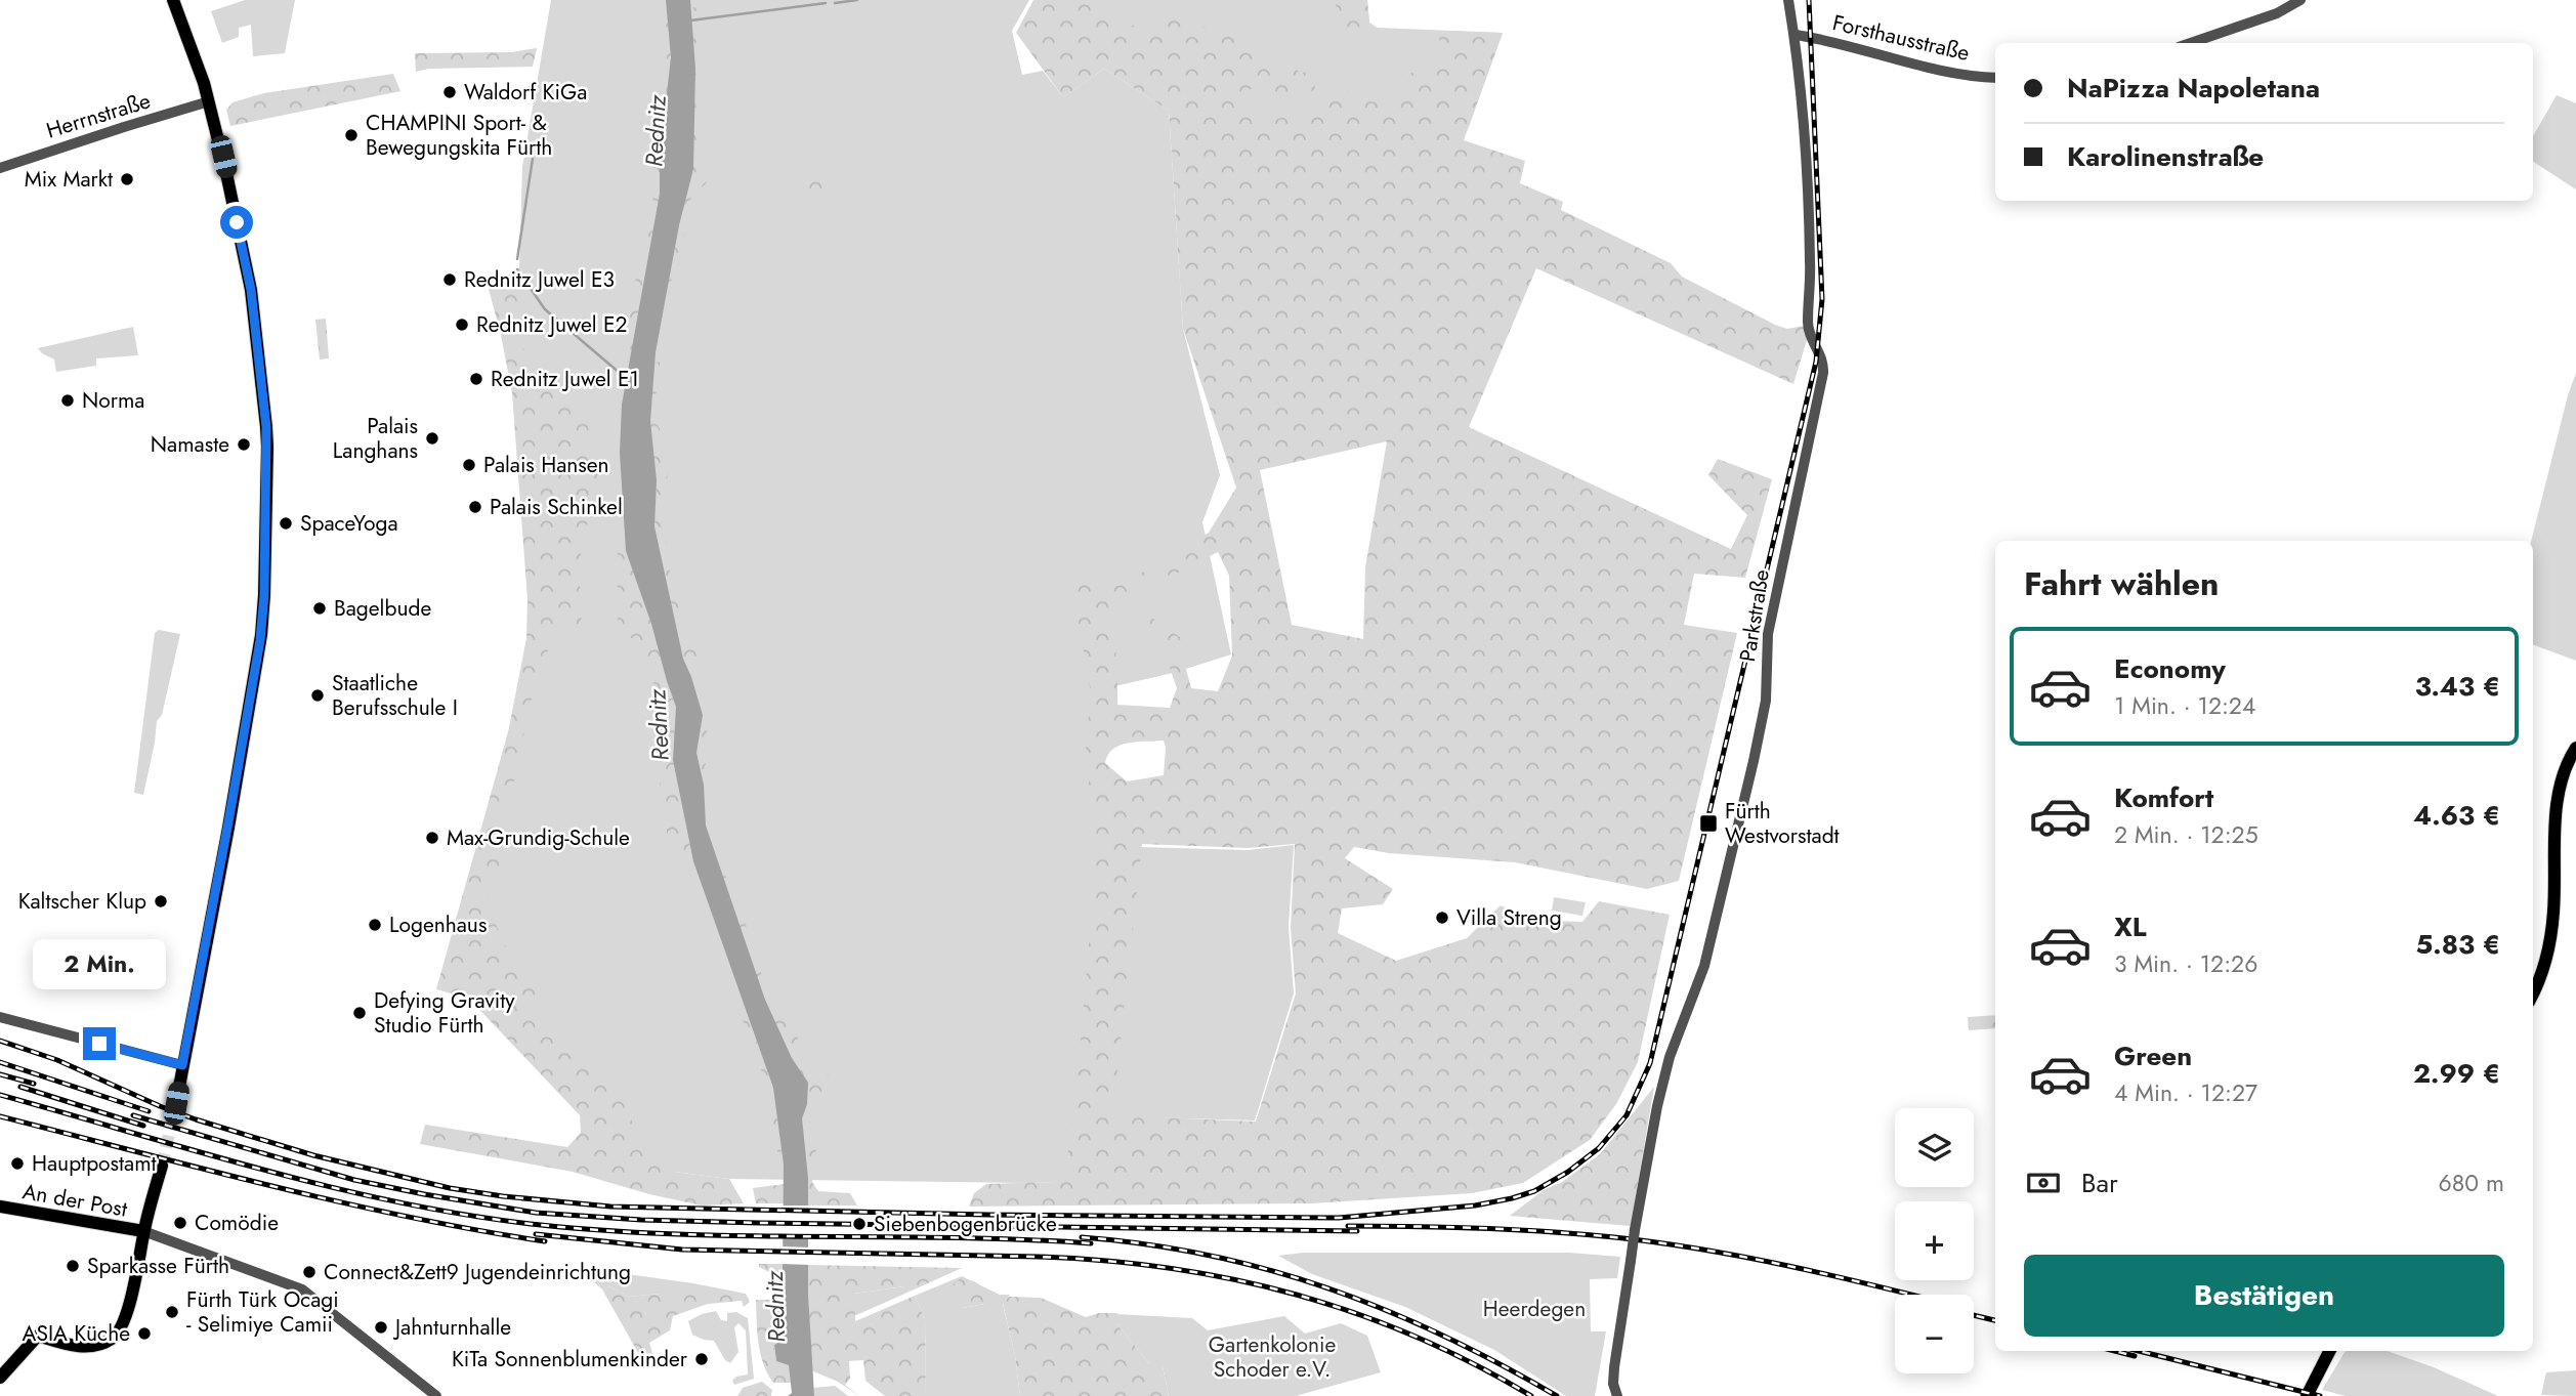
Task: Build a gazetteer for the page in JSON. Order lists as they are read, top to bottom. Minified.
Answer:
{"streets":{"main road":["An der Post"],"street":["Forsthausstraße","Herrnstraße","Parkstraße"]},"crossings":[["Forsthausstraße","Parkstraße"]],"water":["Rednitz"],"parks":["Heerdegen","Gartenkolonie Schoder e.V."],"places":{"other":["Waldorf KiGa","CHAMPINI Sport- & Bewegungskita Fürth","Mix Markt","Rednitz Juwel E3","Rednitz Juwel E2","Rednitz Juwel E1","Norma","Palais Langhans","Namaste","Palais Hansen","Palais Schinkel","SpaceYoga","Bagelbude","Staatliche Berufsschule I","Max-Grundig-Schule","Kaltscher Klup","Villa Streng","Logenhaus","Defying Gravity Studio Fürth","Hauptpostamt","Comödie","Siebenbogenbrücke","Sparkasse Fürth","Connect&Zett9 Jugendeinrichtung","Fürth Türk Ocagi - Selimiye Camii","Jahnturnhalle","ASIA Küche","KiTa Sonnenblumenkinder"],"transit":["Fürth Westvorstadt"]},"page":{"banner":["NaPizza Napoletana","Karolinenstraße"],"heading":"Fahrt wählen","list":[{"name":"Economy","note":"1 Min. · 12:24","value":"3.43 €"},{"name":"Komfort","note":"2 Min. · 12:25","value":"4.63 €"},{"name":"XL","note":"3 Min. · 12:26","value":"5.83 €"},{"name":"Green","note":"4 Min. · 12:27","value":"2.99 €"}],"bubble":"2 Min.","map_buttons":["+","−"],"pay":["Bar","680 m"],"buttons":"Bestätigen"}}
